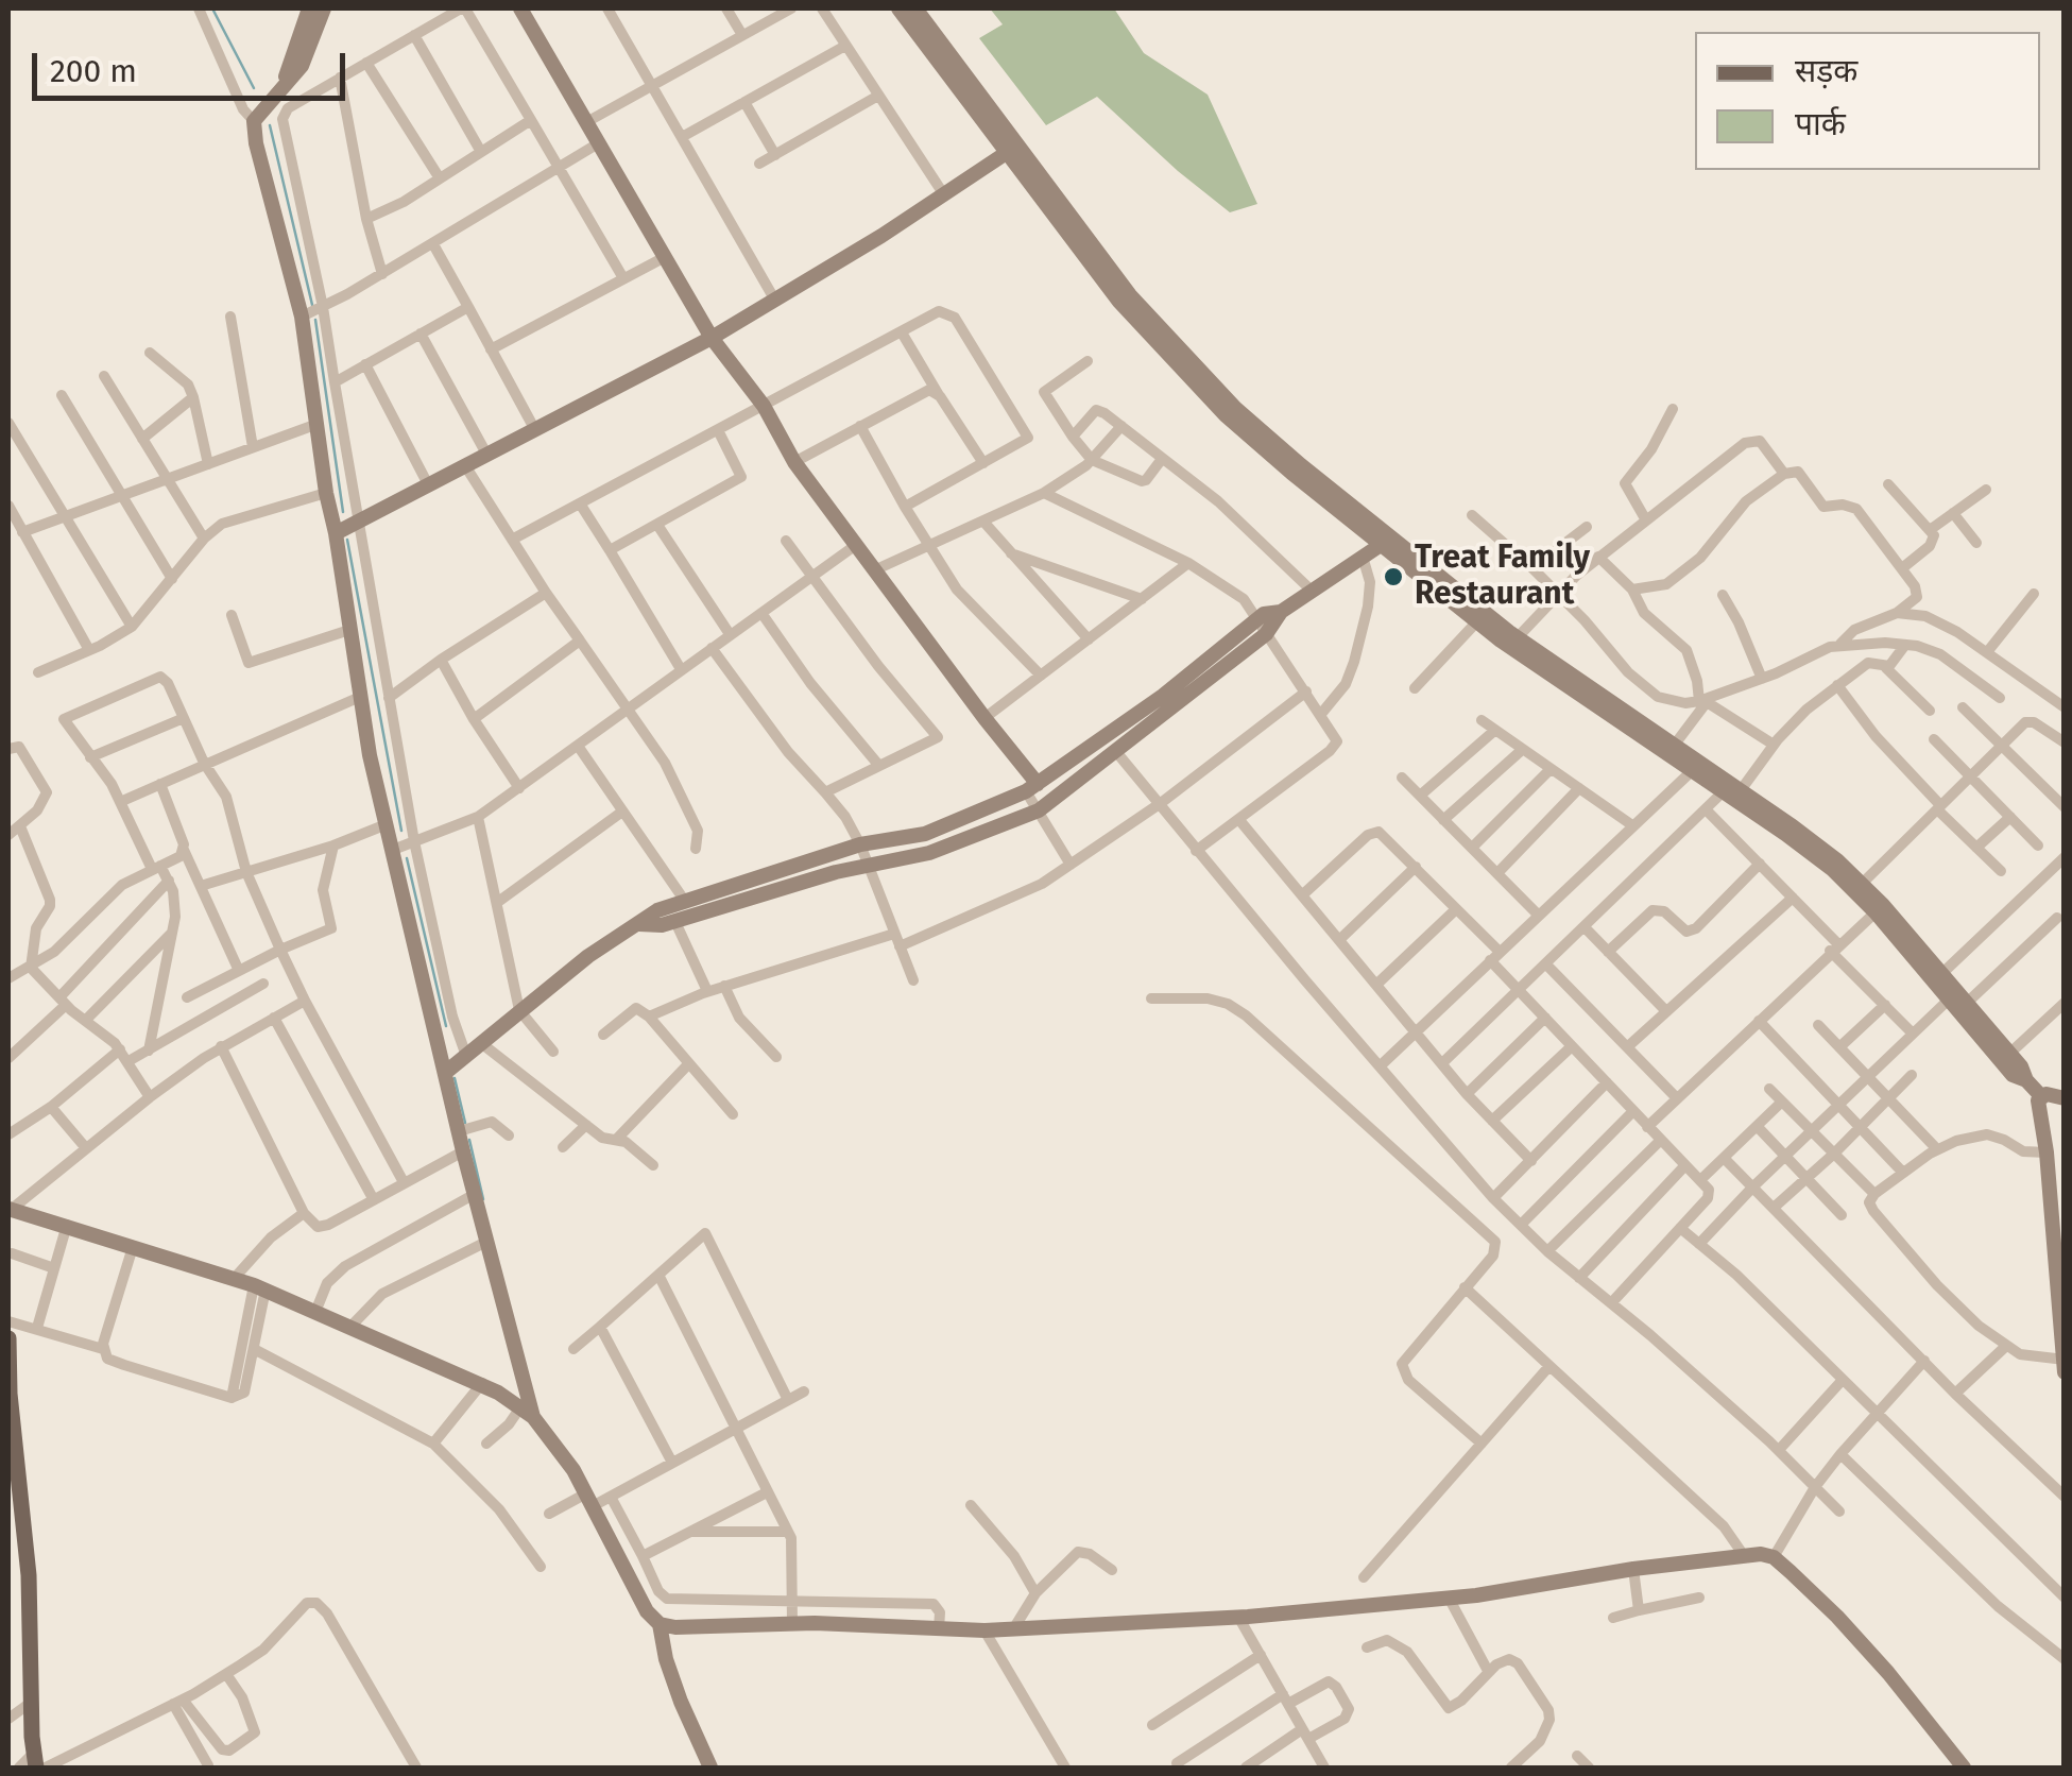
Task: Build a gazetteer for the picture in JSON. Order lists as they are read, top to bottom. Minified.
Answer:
{"places":["Treat Family Restaurant"],"legend":["सड़क","पार्क"],"scale_bar":"200 m"}
